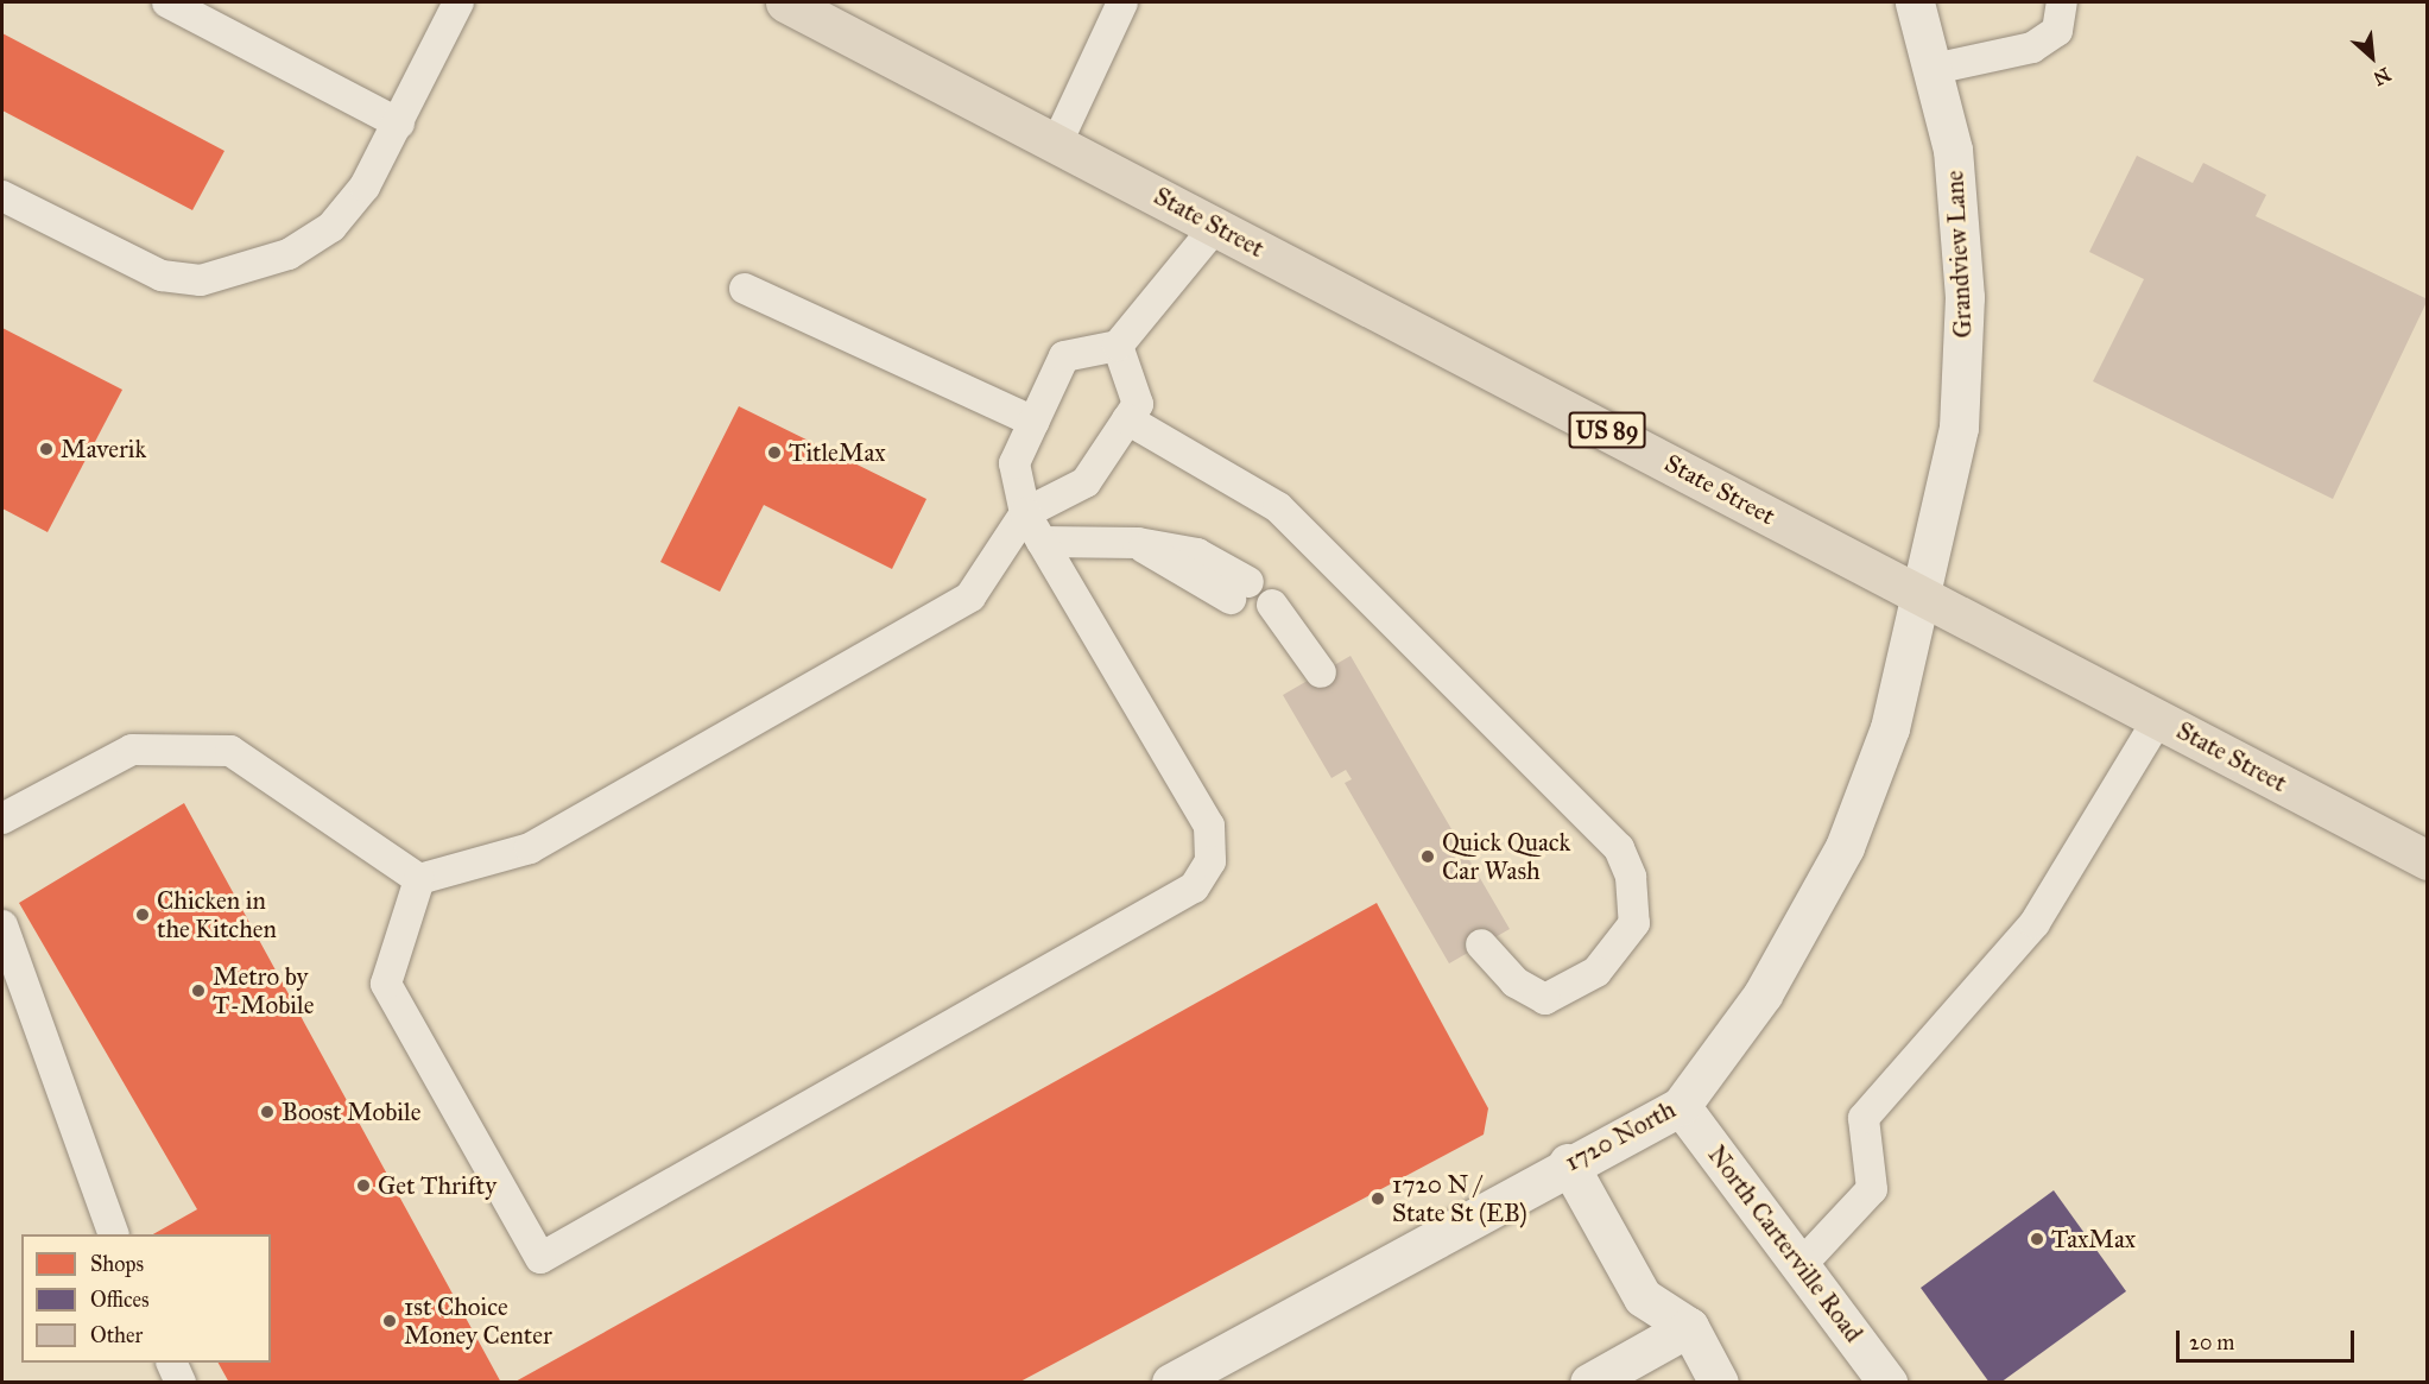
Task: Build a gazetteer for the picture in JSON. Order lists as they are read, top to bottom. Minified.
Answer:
{"streets":{"main road":["State Street","US 89"],"street":["Grandview Lane","1720 North","North Carterville Road"]},"crossings":[["State Street","Grandview Lane"],["State Street","1720 North"],["Grandview Lane","1720 North"],["1720 North","North Carterville Road"]],"places":["Maverik","TitleMax","Quick Quack Car Wash","Chicken in the Kitchen","Metro by T-Mobile","Boost Mobile","Get Thrifty","1720 N / State St (EB)","TaxMax","1st Choice Money Center"],"legend":["Shops","Offices","Other"],"scale_bar":"20 m","north":"bottom right"}
